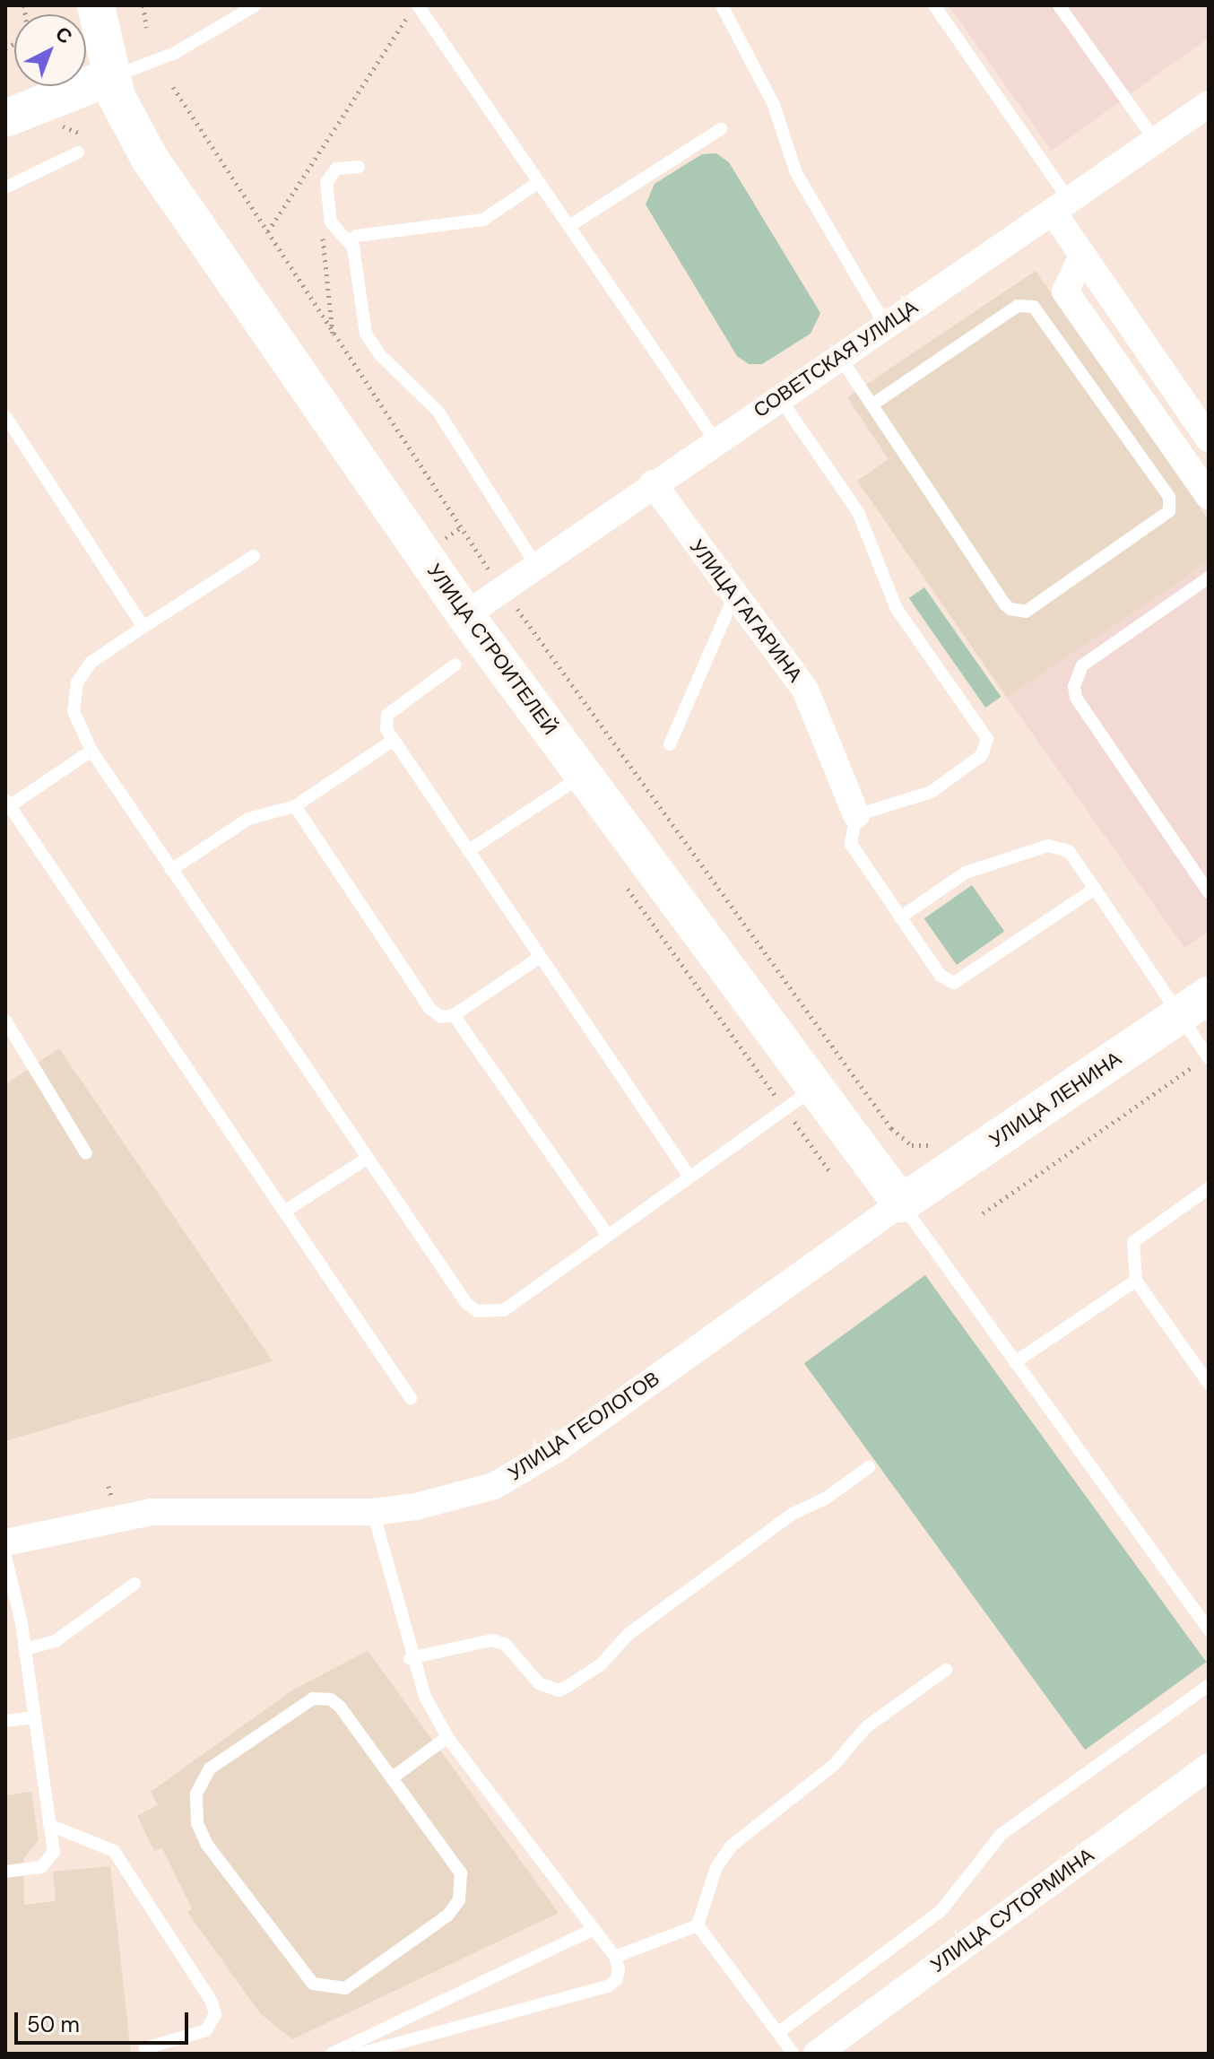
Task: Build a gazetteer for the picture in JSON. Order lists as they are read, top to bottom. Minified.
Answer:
{"streets":{"main road":["УЛИЦА СТРОИТЕЛЕЙ","УЛИЦА ЛЕНИНА"],"street":["СОВЕТСКАЯ УЛИЦА","УЛИЦА ГАГАРИНА","УЛИЦА ГЕОЛОГОВ","УЛИЦА СУТОРМИНА"]},"crossings":[["СОВЕТСКАЯ УЛИЦА","УЛИЦА ГАГАРИНА"],["СОВЕТСКАЯ УЛИЦА","УЛИЦА СТРОИТЕЛЕЙ"],["УЛИЦА СТРОИТЕЛЕЙ","УЛИЦА ЛЕНИНА"],["УЛИЦА СТРОИТЕЛЕЙ","УЛИЦА ГЕОЛОГОВ"],["УЛИЦА ЛЕНИНА","УЛИЦА ГЕОЛОГОВ"]],"scale_bar":"50 m","north":"top right"}
